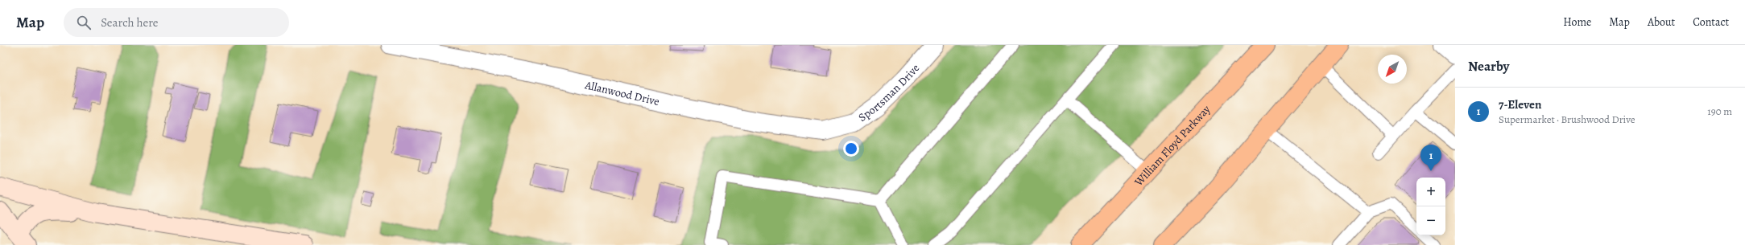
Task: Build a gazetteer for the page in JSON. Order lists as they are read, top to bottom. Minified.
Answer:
{"streets":{"highway":["William Floyd Parkway"],"street":["Sportsman Drive","Allanwood Drive"]},"crossings":[["Sportsman Drive","Allanwood Drive"]],"north":"bottom left","page":{"header":"Map","search":"Search here","nav":["Home","Map","About","Contact"],"heading":"Nearby","list":[{"mark":"1","name":"7-Eleven","note":"Supermarket · Brushwood Drive","value":"190 m"}],"pins":"1","map_buttons":["+","−"]}}
